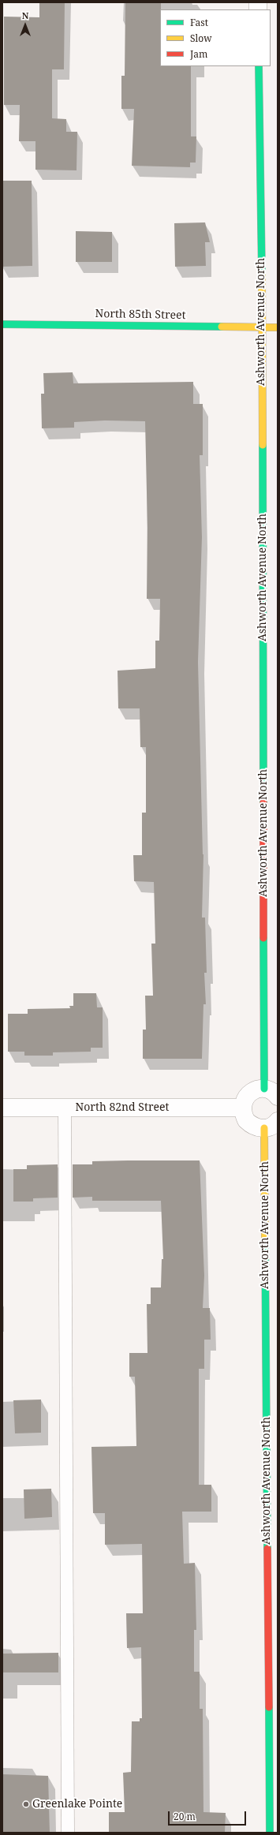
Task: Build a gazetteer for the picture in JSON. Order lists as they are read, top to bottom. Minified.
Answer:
{"streets":{"street":["North 85th Street","Ashworth Avenue North","North 82nd Street"]},"crossings":[["North 85th Street","Ashworth Avenue North"]],"places":["Greenlake Pointe"],"legend":["Fast","Slow","Jam"],"scale_bar":"20 m","north":"top"}
